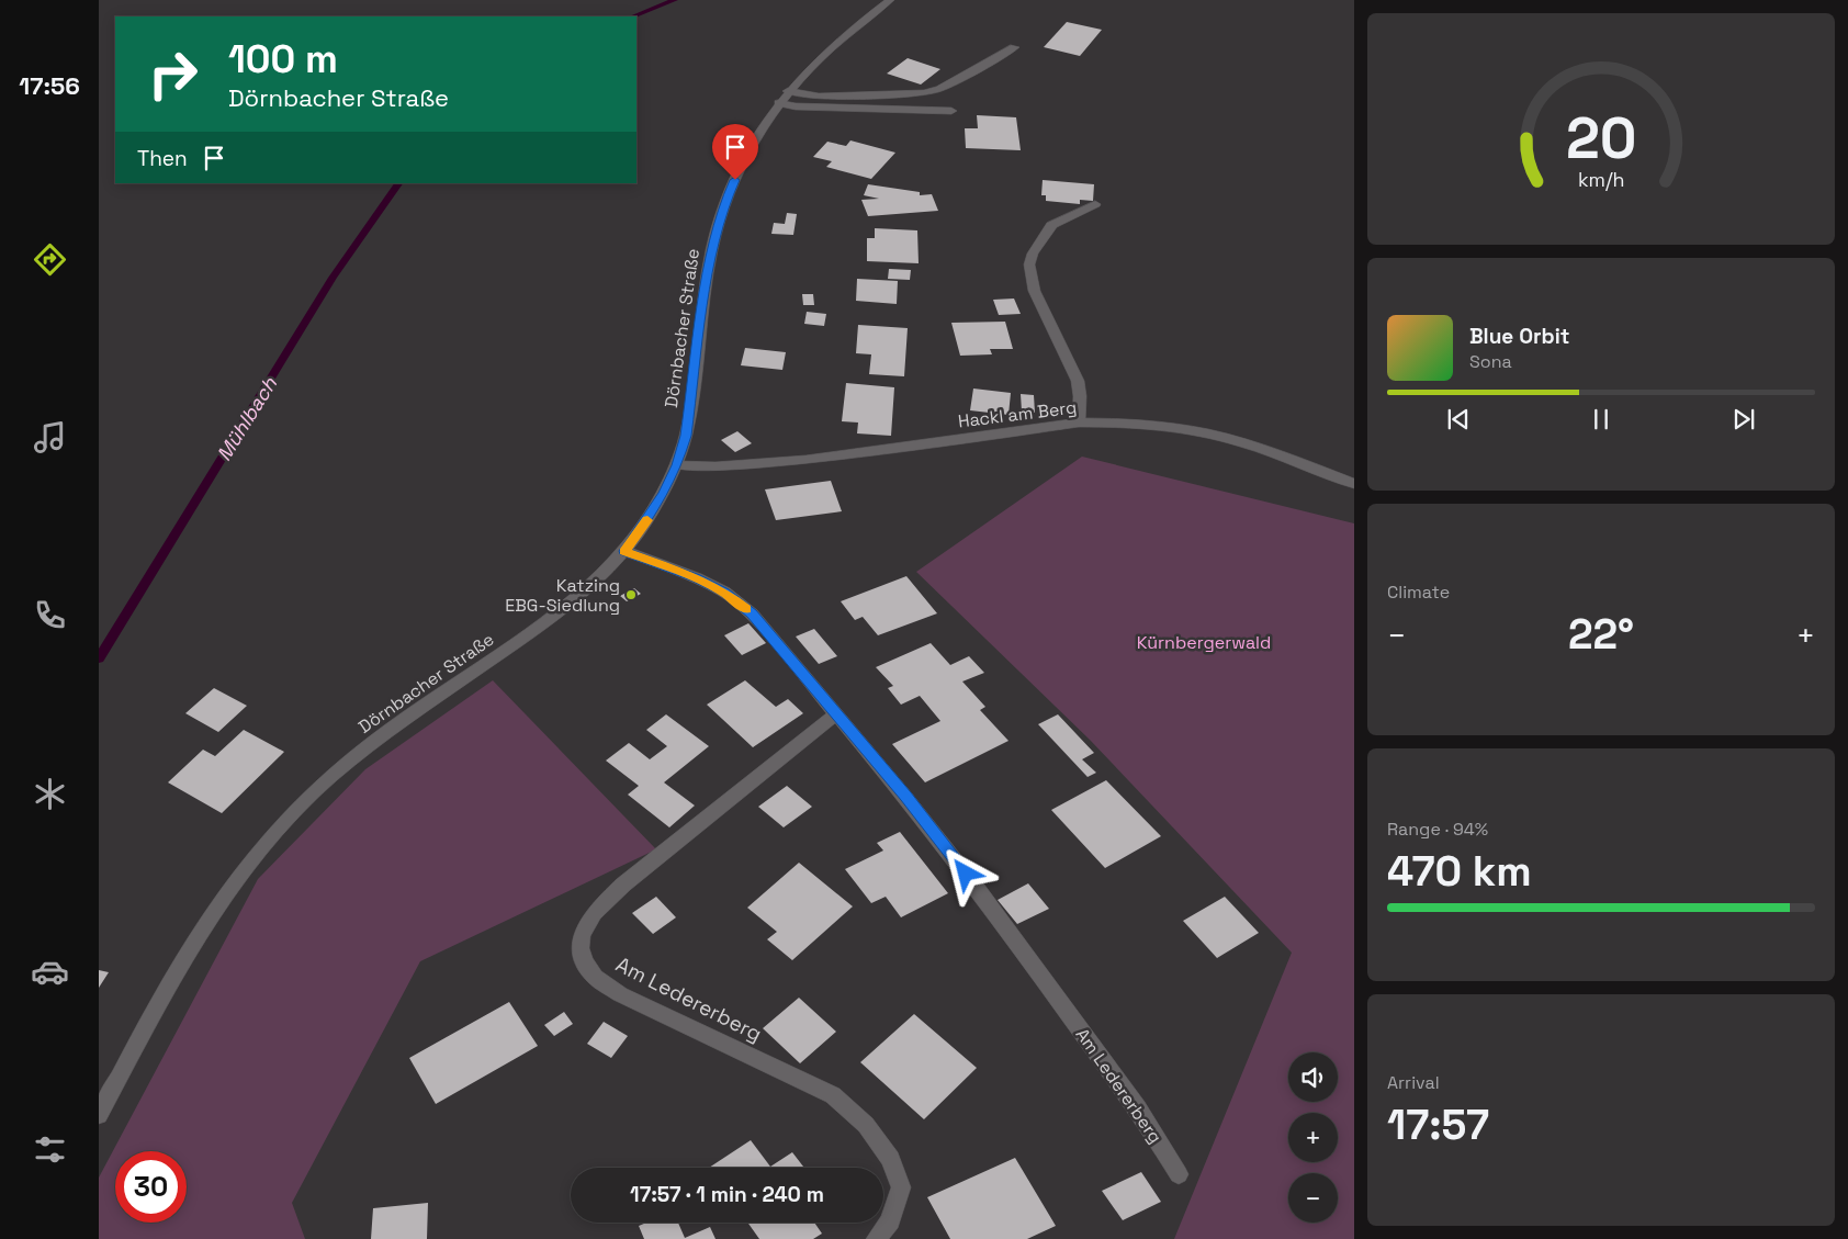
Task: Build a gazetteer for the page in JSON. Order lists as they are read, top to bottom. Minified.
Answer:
{"streets":{"street":["Dörnbacher Straße","Hackl am Berg","Am Ledererberg"]},"crossings":[["Dörnbacher Straße","Hackl am Berg"],["Dörnbacher Straße","Am Ledererberg"]],"water":["Mühlbach"],"parks":["Kürnbergerwald"],"places":["Katzing EBG-Siedlung"],"page":{"tabs":"17:56","turn":["100 m","Dörnbacher Straße"],"then":"Then","song":["Blue Orbit","Sona"],"tile":["Climate",["Range · 94%","470 km"],["Arrival","17:57"]],"heat":["−","22°","+"],"map_buttons":["+","−"],"limit":"30","trip":"17:57 · 1 min · 240 m","gauge":["20","km/h"]}}
